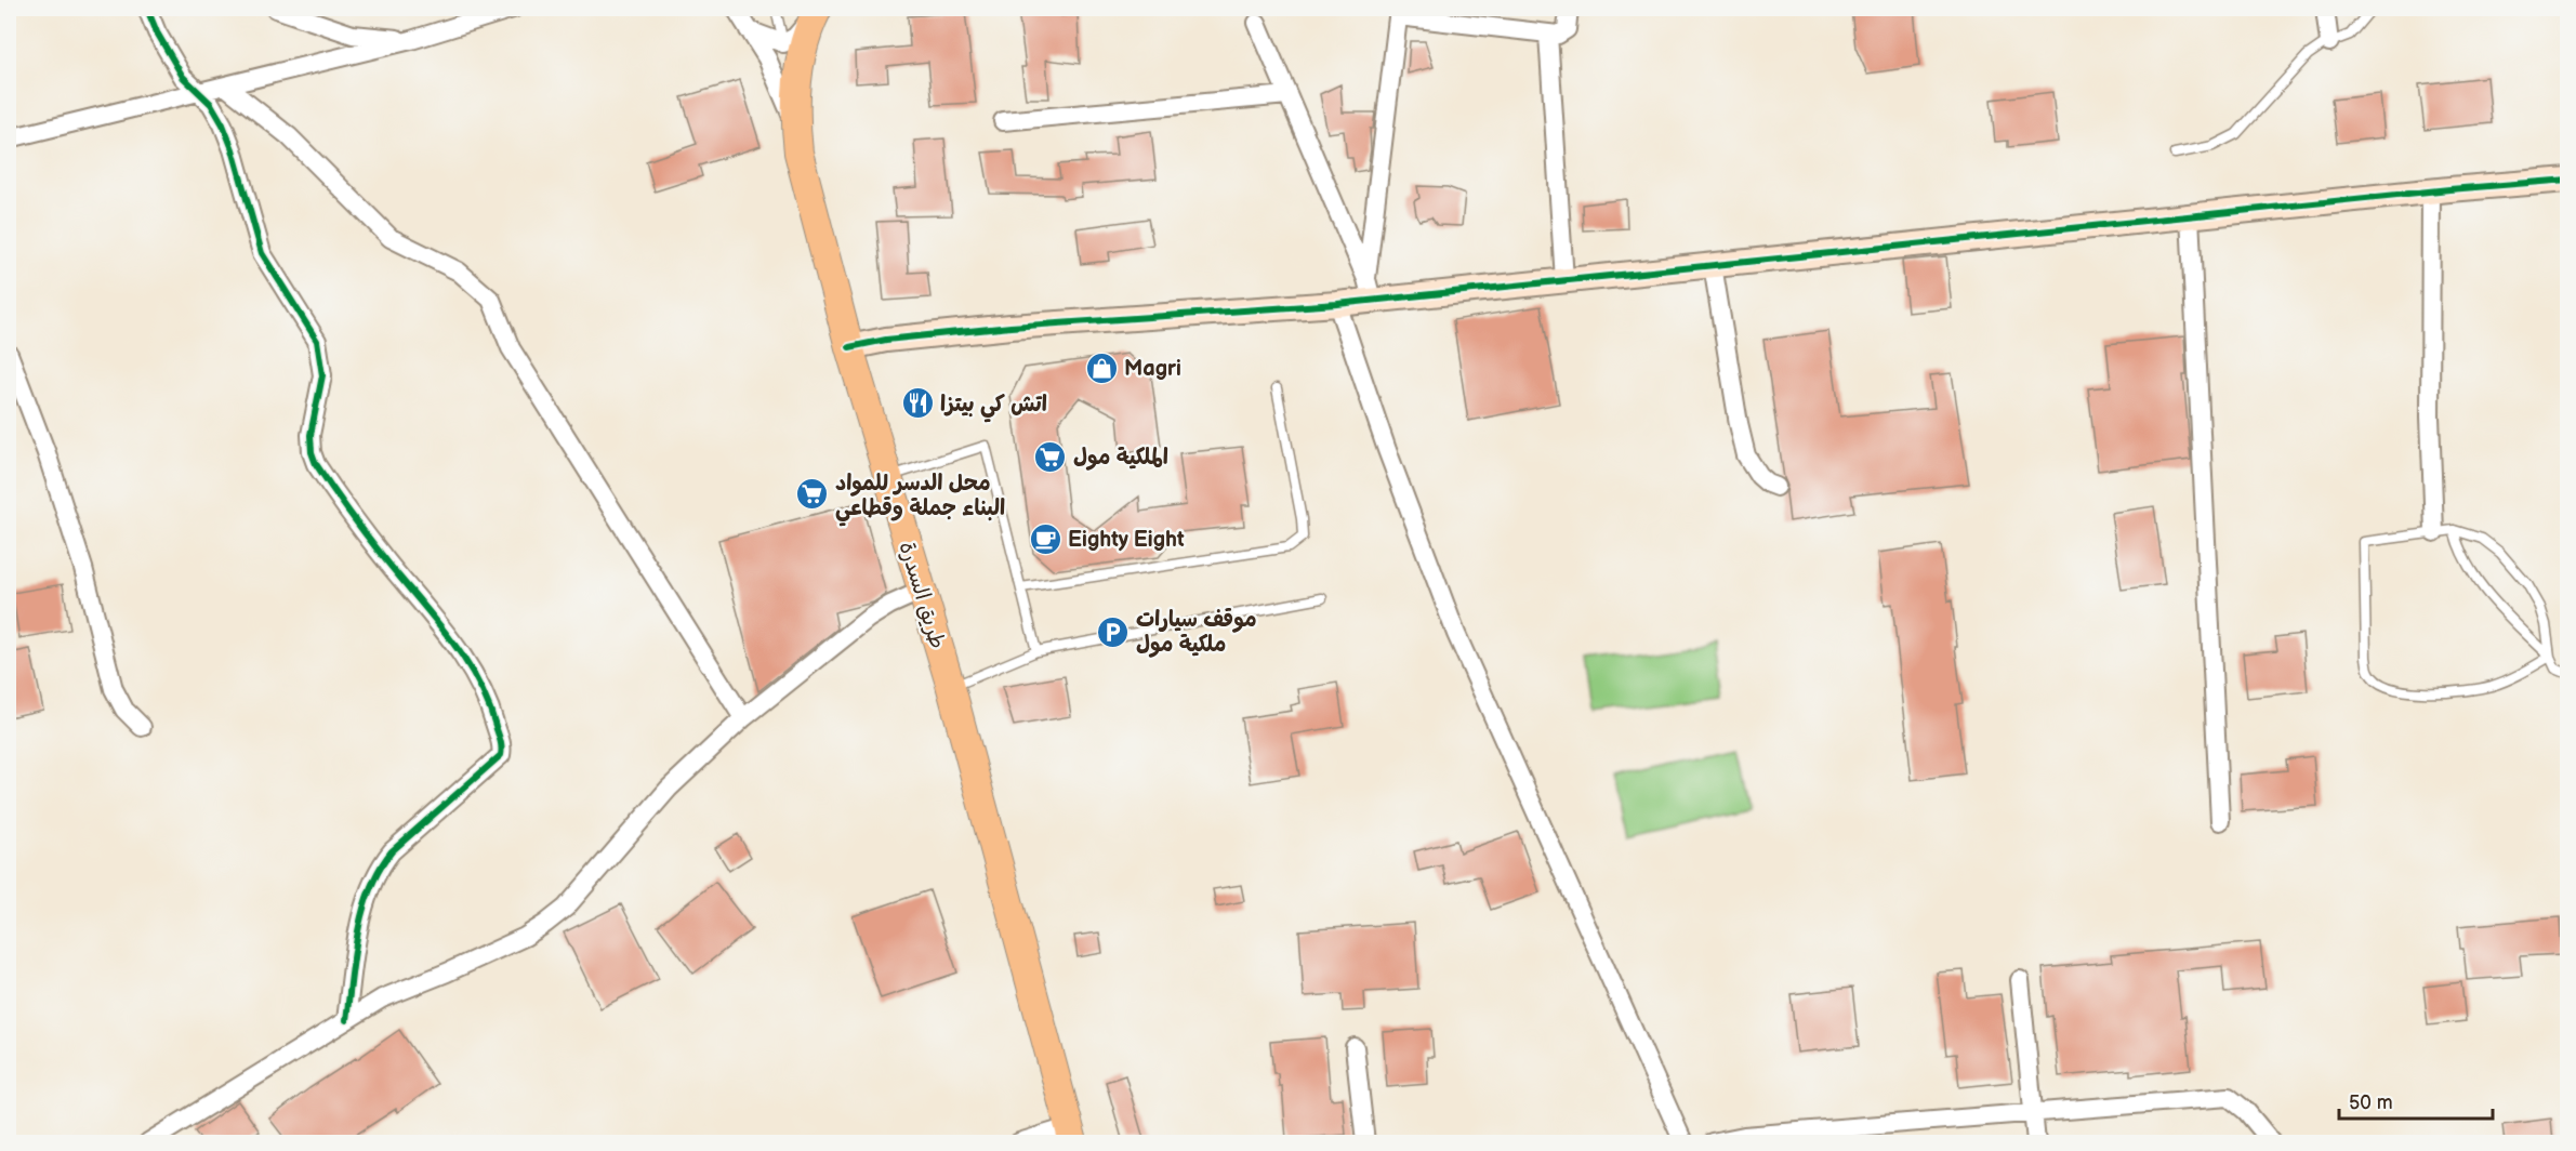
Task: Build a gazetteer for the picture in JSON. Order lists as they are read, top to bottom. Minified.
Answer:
{"streets":{"main road":["طريق السدرة"]},"places":{"shop":["Magri"],"restaurant":["اتش كي بيتزا"],"supermarket":["الملكية مول","محل الدسر للمواد البناء جملة وقطاعي"],"cafe":["Eighty Eight"],"parking":["موقف سيارات ملكية مول"]},"scale_bar":"50 m"}
